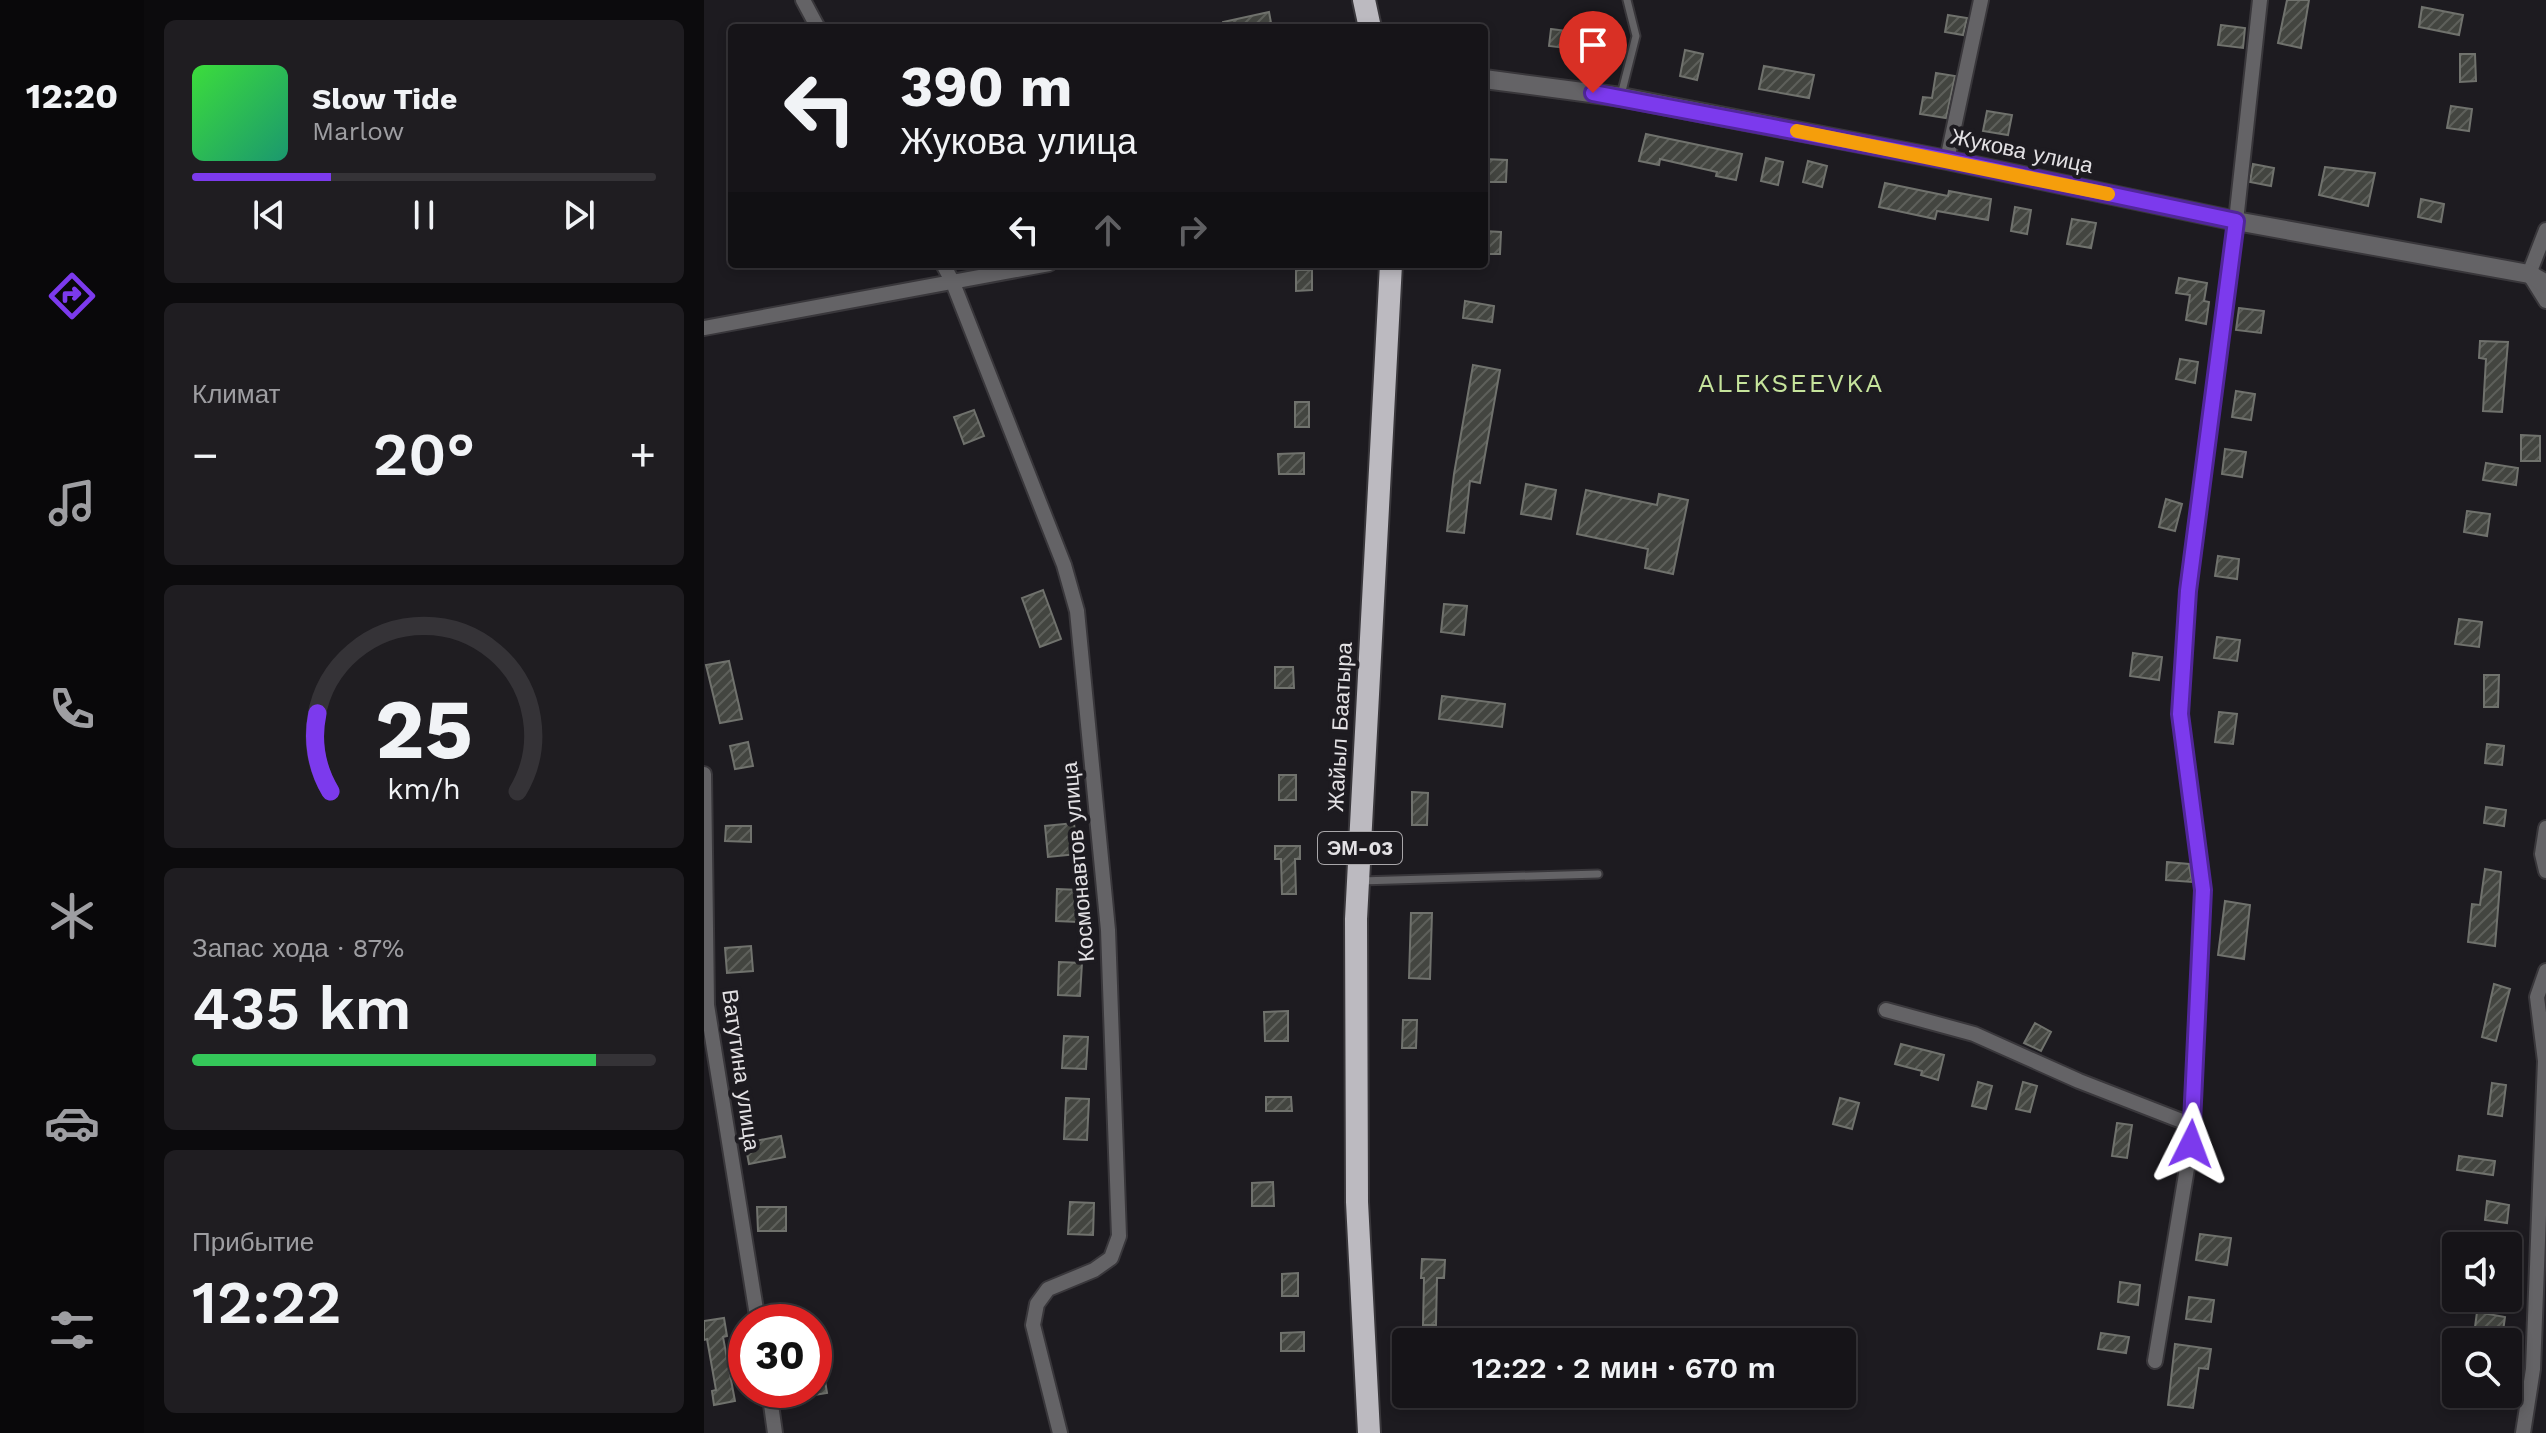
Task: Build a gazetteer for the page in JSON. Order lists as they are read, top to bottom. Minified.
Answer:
{"streets":{"highway":["Жайыл Баатыра","ЭМ-03"],"street":["Жукова улица","Космонавтов улица","Ватутина улица"]},"districts":["ALEKSEEVKA"],"page":{"tabs":"12:20","turn":["390 m","Жукова улица"],"song":["Slow Tide","Marlow"],"tile":["Климат",["Запас хода · 87%","435 km"],["Прибытие","12:22"]],"heat":["−","20°","+"],"limit":"30","trip":"12:22 · 2 мин · 670 m","gauge":["25","km/h"]}}
